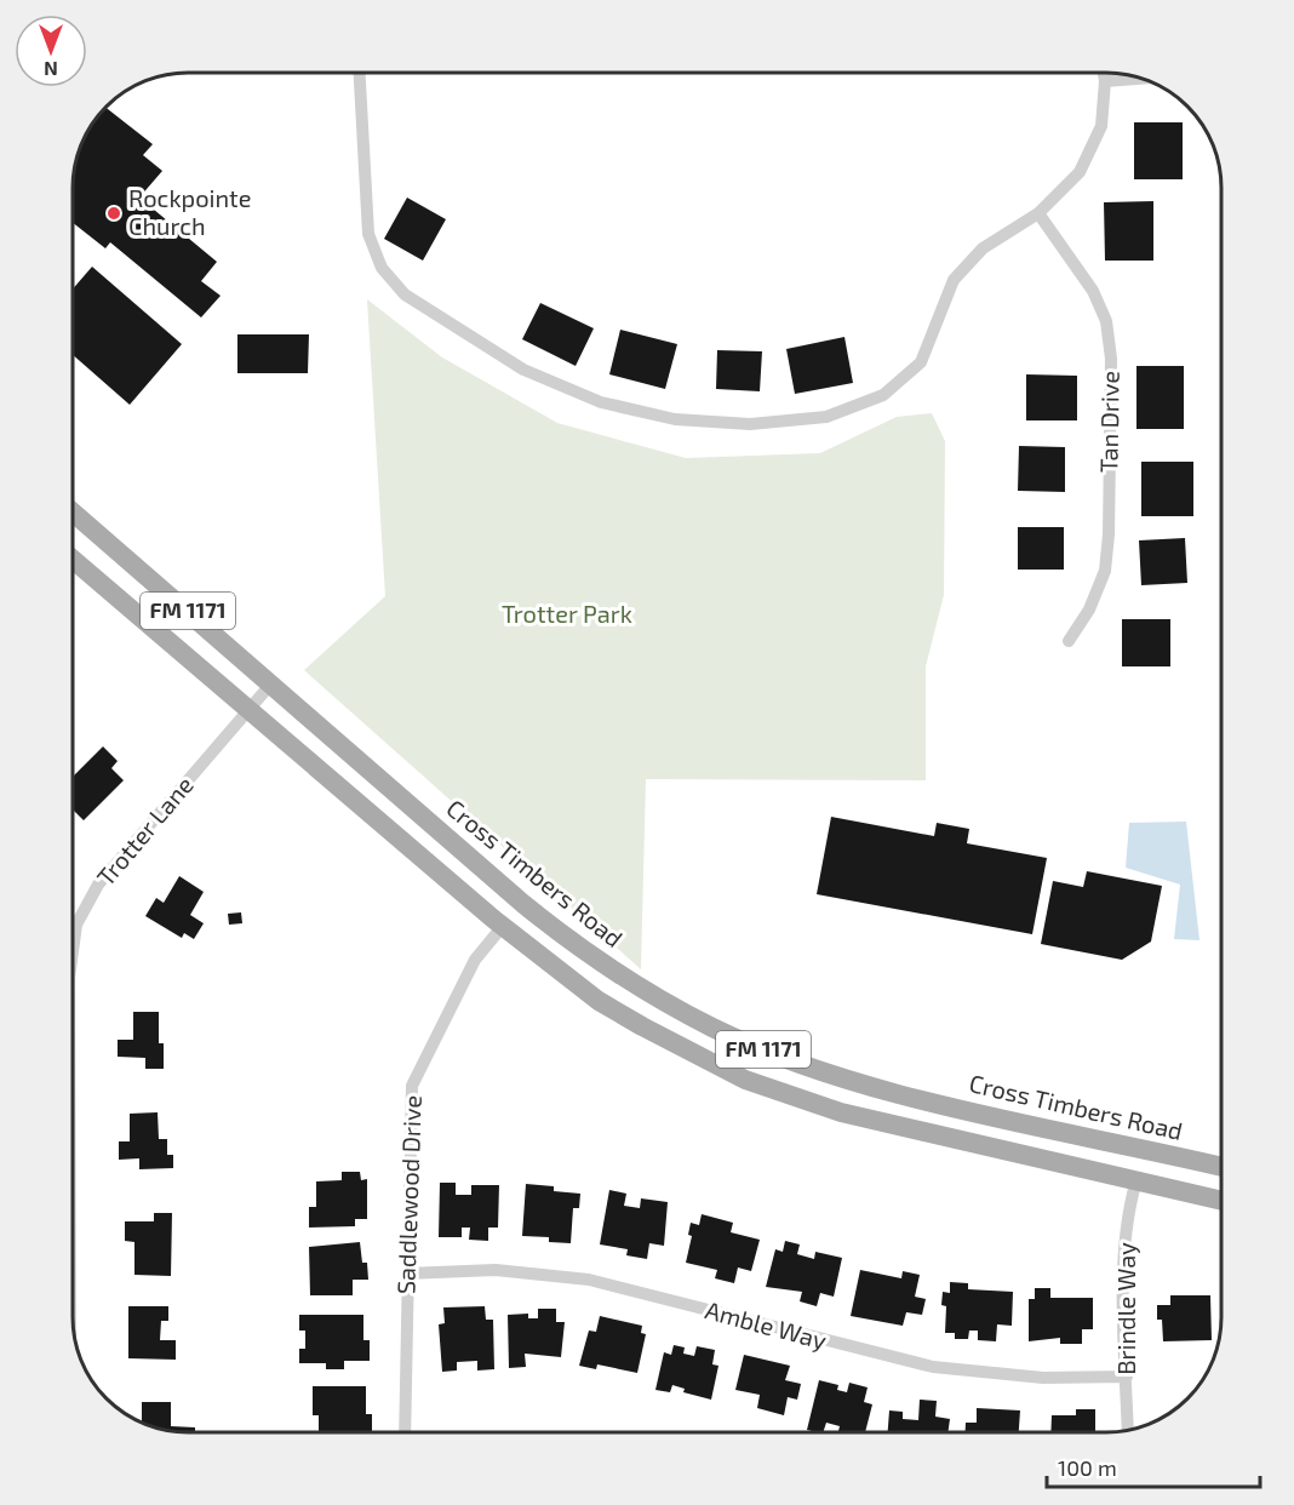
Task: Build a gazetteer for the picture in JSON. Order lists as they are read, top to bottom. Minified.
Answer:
{"streets":{"main road":["FM 1171","Cross Timbers Road"],"street":["Tan Drive","Trotter Lane","Saddlewood Drive","Brindle Way","Amble Way"]},"crossings":[["FM 1171","Trotter Lane"],["FM 1171","Saddlewood Drive"],["FM 1171","Brindle Way"],["Trotter Lane","Cross Timbers Road"],["Saddlewood Drive","Amble Way"],["Brindle Way","Amble Way"]],"parks":["Trotter Park"],"places":["Rockpointe Church"],"scale_bar":"100 m","north":"bottom"}
